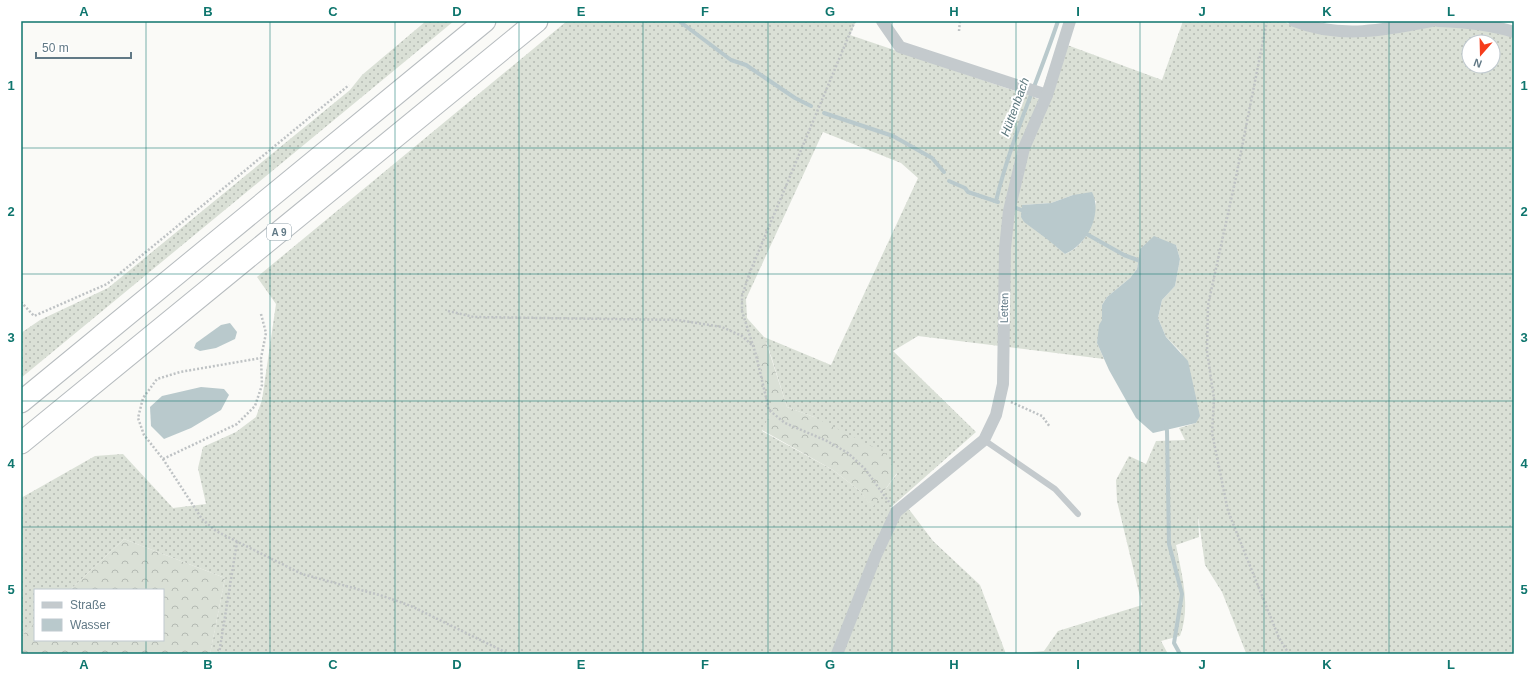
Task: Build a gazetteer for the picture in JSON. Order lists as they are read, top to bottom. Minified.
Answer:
{"streets":{"highway":["A 9"],"street":["Letten"]},"water":["Hüttenbach"],"legend":["Straße","Wasser"],"scale_bar":"50 m","north":"bottom","grid":{"columns":["A","B","C","D","E","F","G","H","I","J","K","L"],"rows":["1","2","3","4","5"]}}
